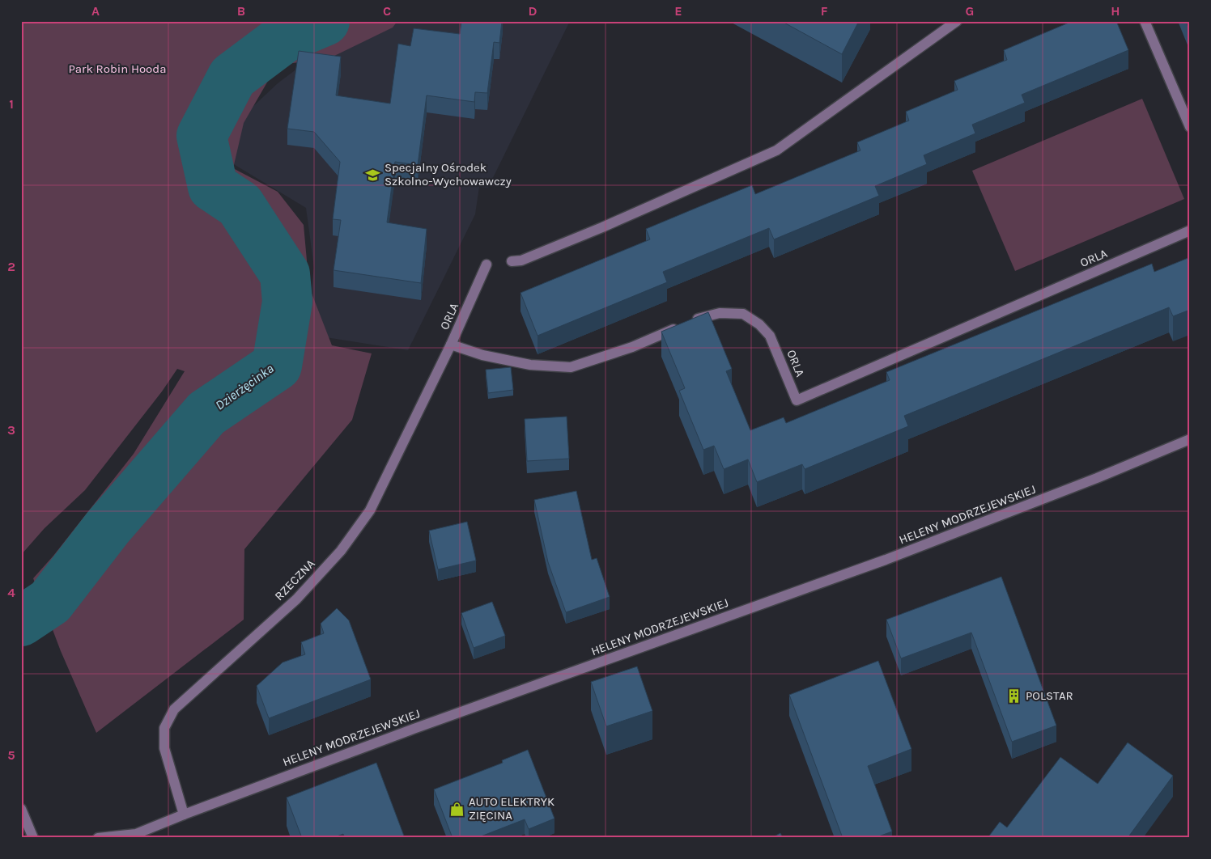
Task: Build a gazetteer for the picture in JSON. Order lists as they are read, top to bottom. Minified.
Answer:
{"streets":{"street":["ORLA","HELENY MODRZEJEWSKIEJ","RZECZNA"]},"crossings":[["ORLA","RZECZNA"],["HELENY MODRZEJEWSKIEJ","RZECZNA"]],"water":["Dzierżęcinka"],"parks":["Park Robin Hooda"],"places":{"school or university":["Specjalny Ośrodek Szkolno-Wychowawczy"],"building":["POLSTAR"],"shop":["AUTO ELEKTRYK ZIĘCINA"]},"grid":{"columns":["A","B","C","D","E","F","G","H"],"rows":["1","2","3","4","5"]}}
